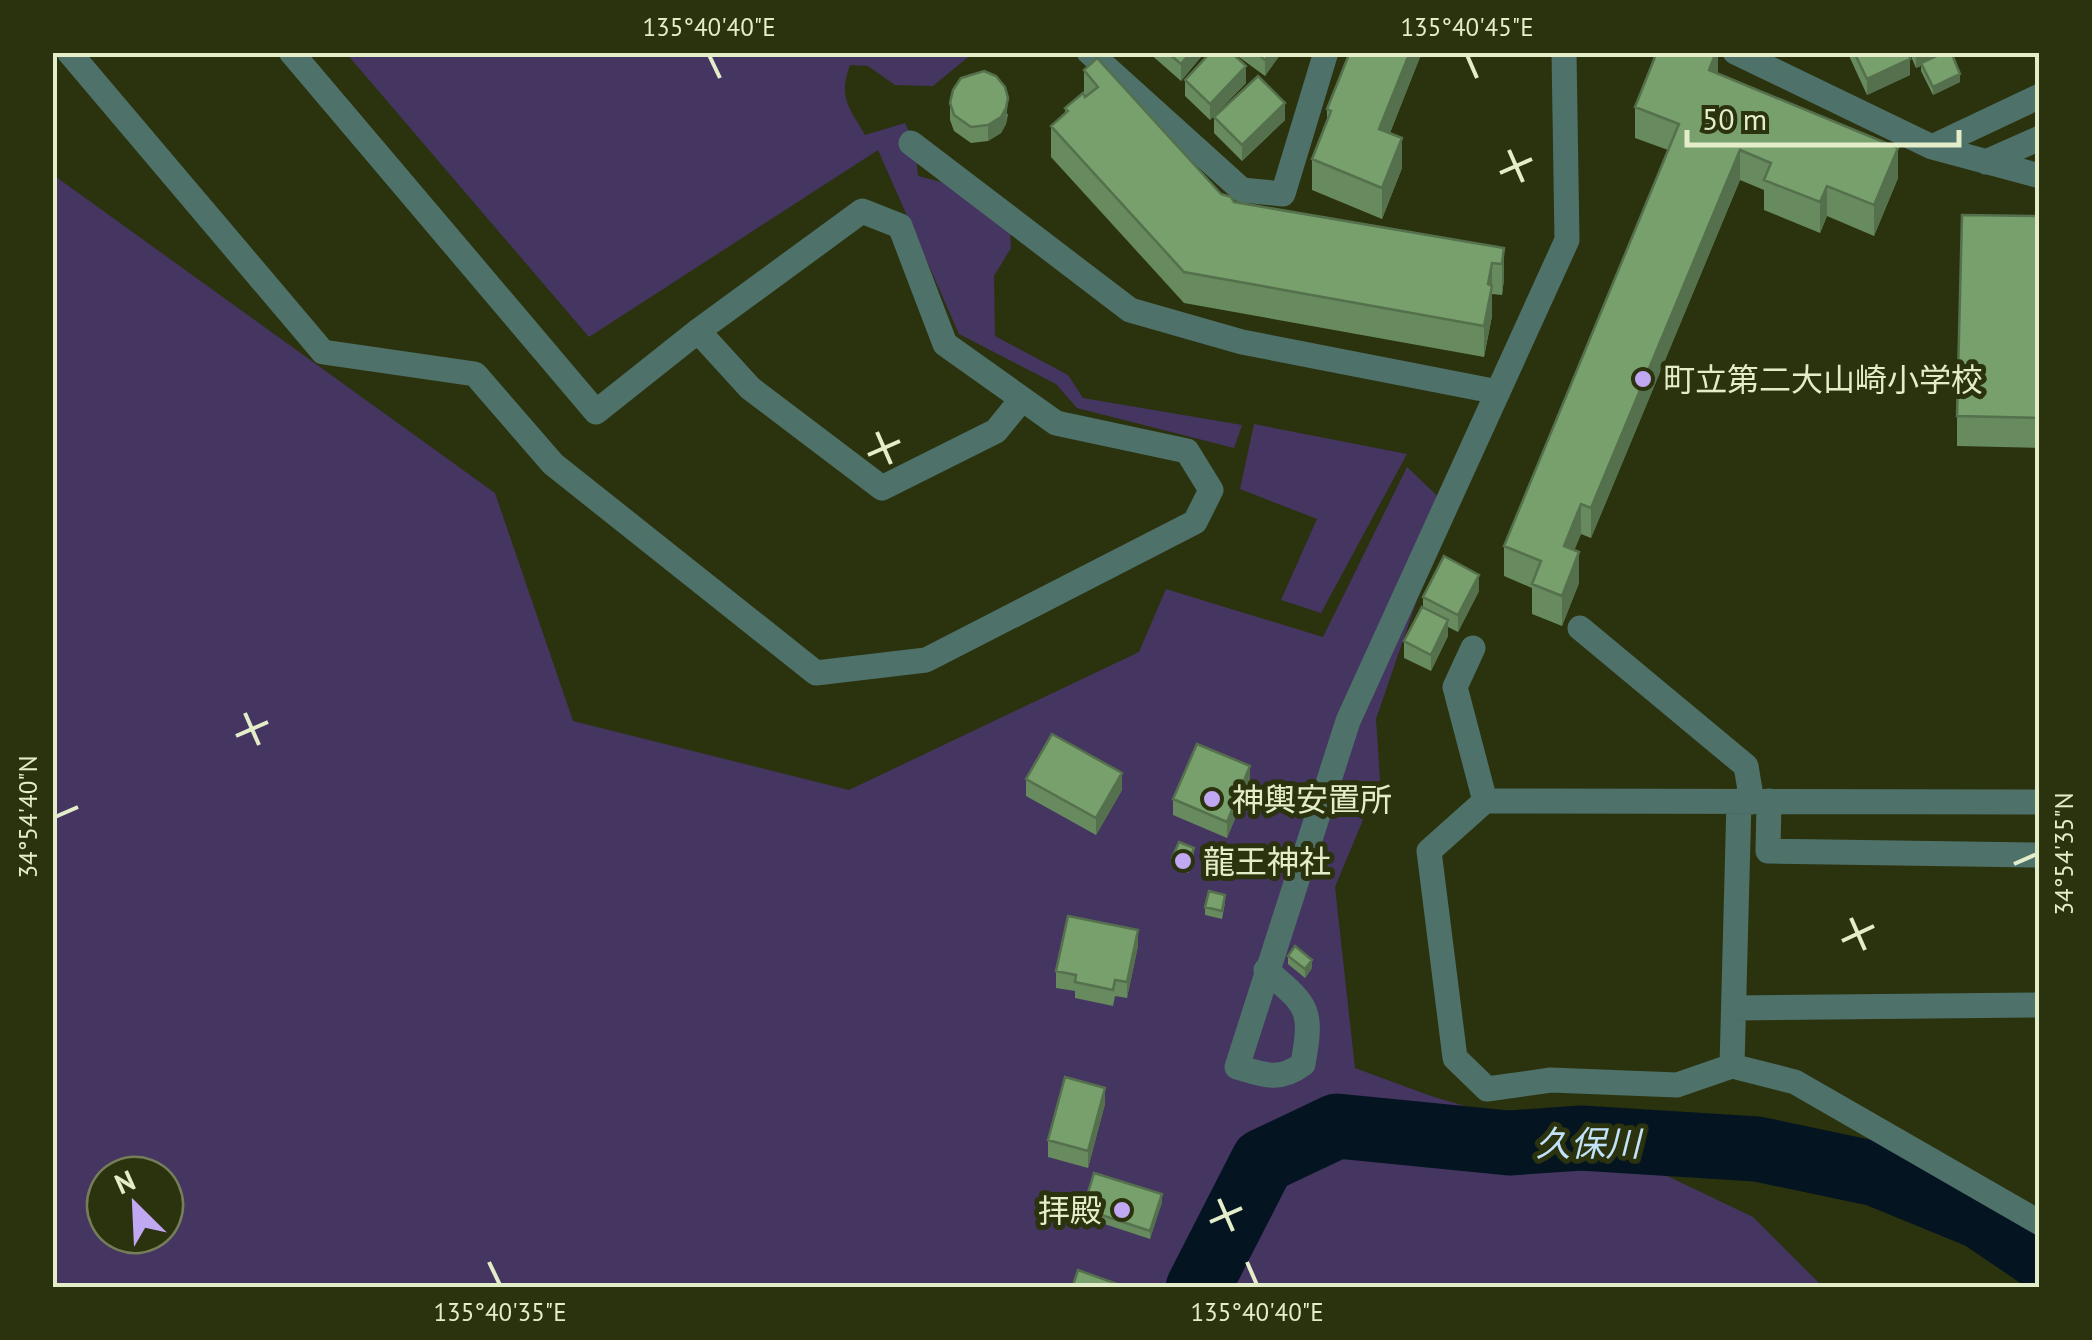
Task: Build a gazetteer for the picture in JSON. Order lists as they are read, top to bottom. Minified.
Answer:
{"water":["久保川"],"places":["町立第二大山崎小学校","神輿安置所","龍王神社","拝殿"],"scale_bar":"50 m","north":"top left","coordinates":["135°40'40\"E","135°40'45\"E","34°54'40\"N","34°54'35\"N","135°40'35\"E"]}
